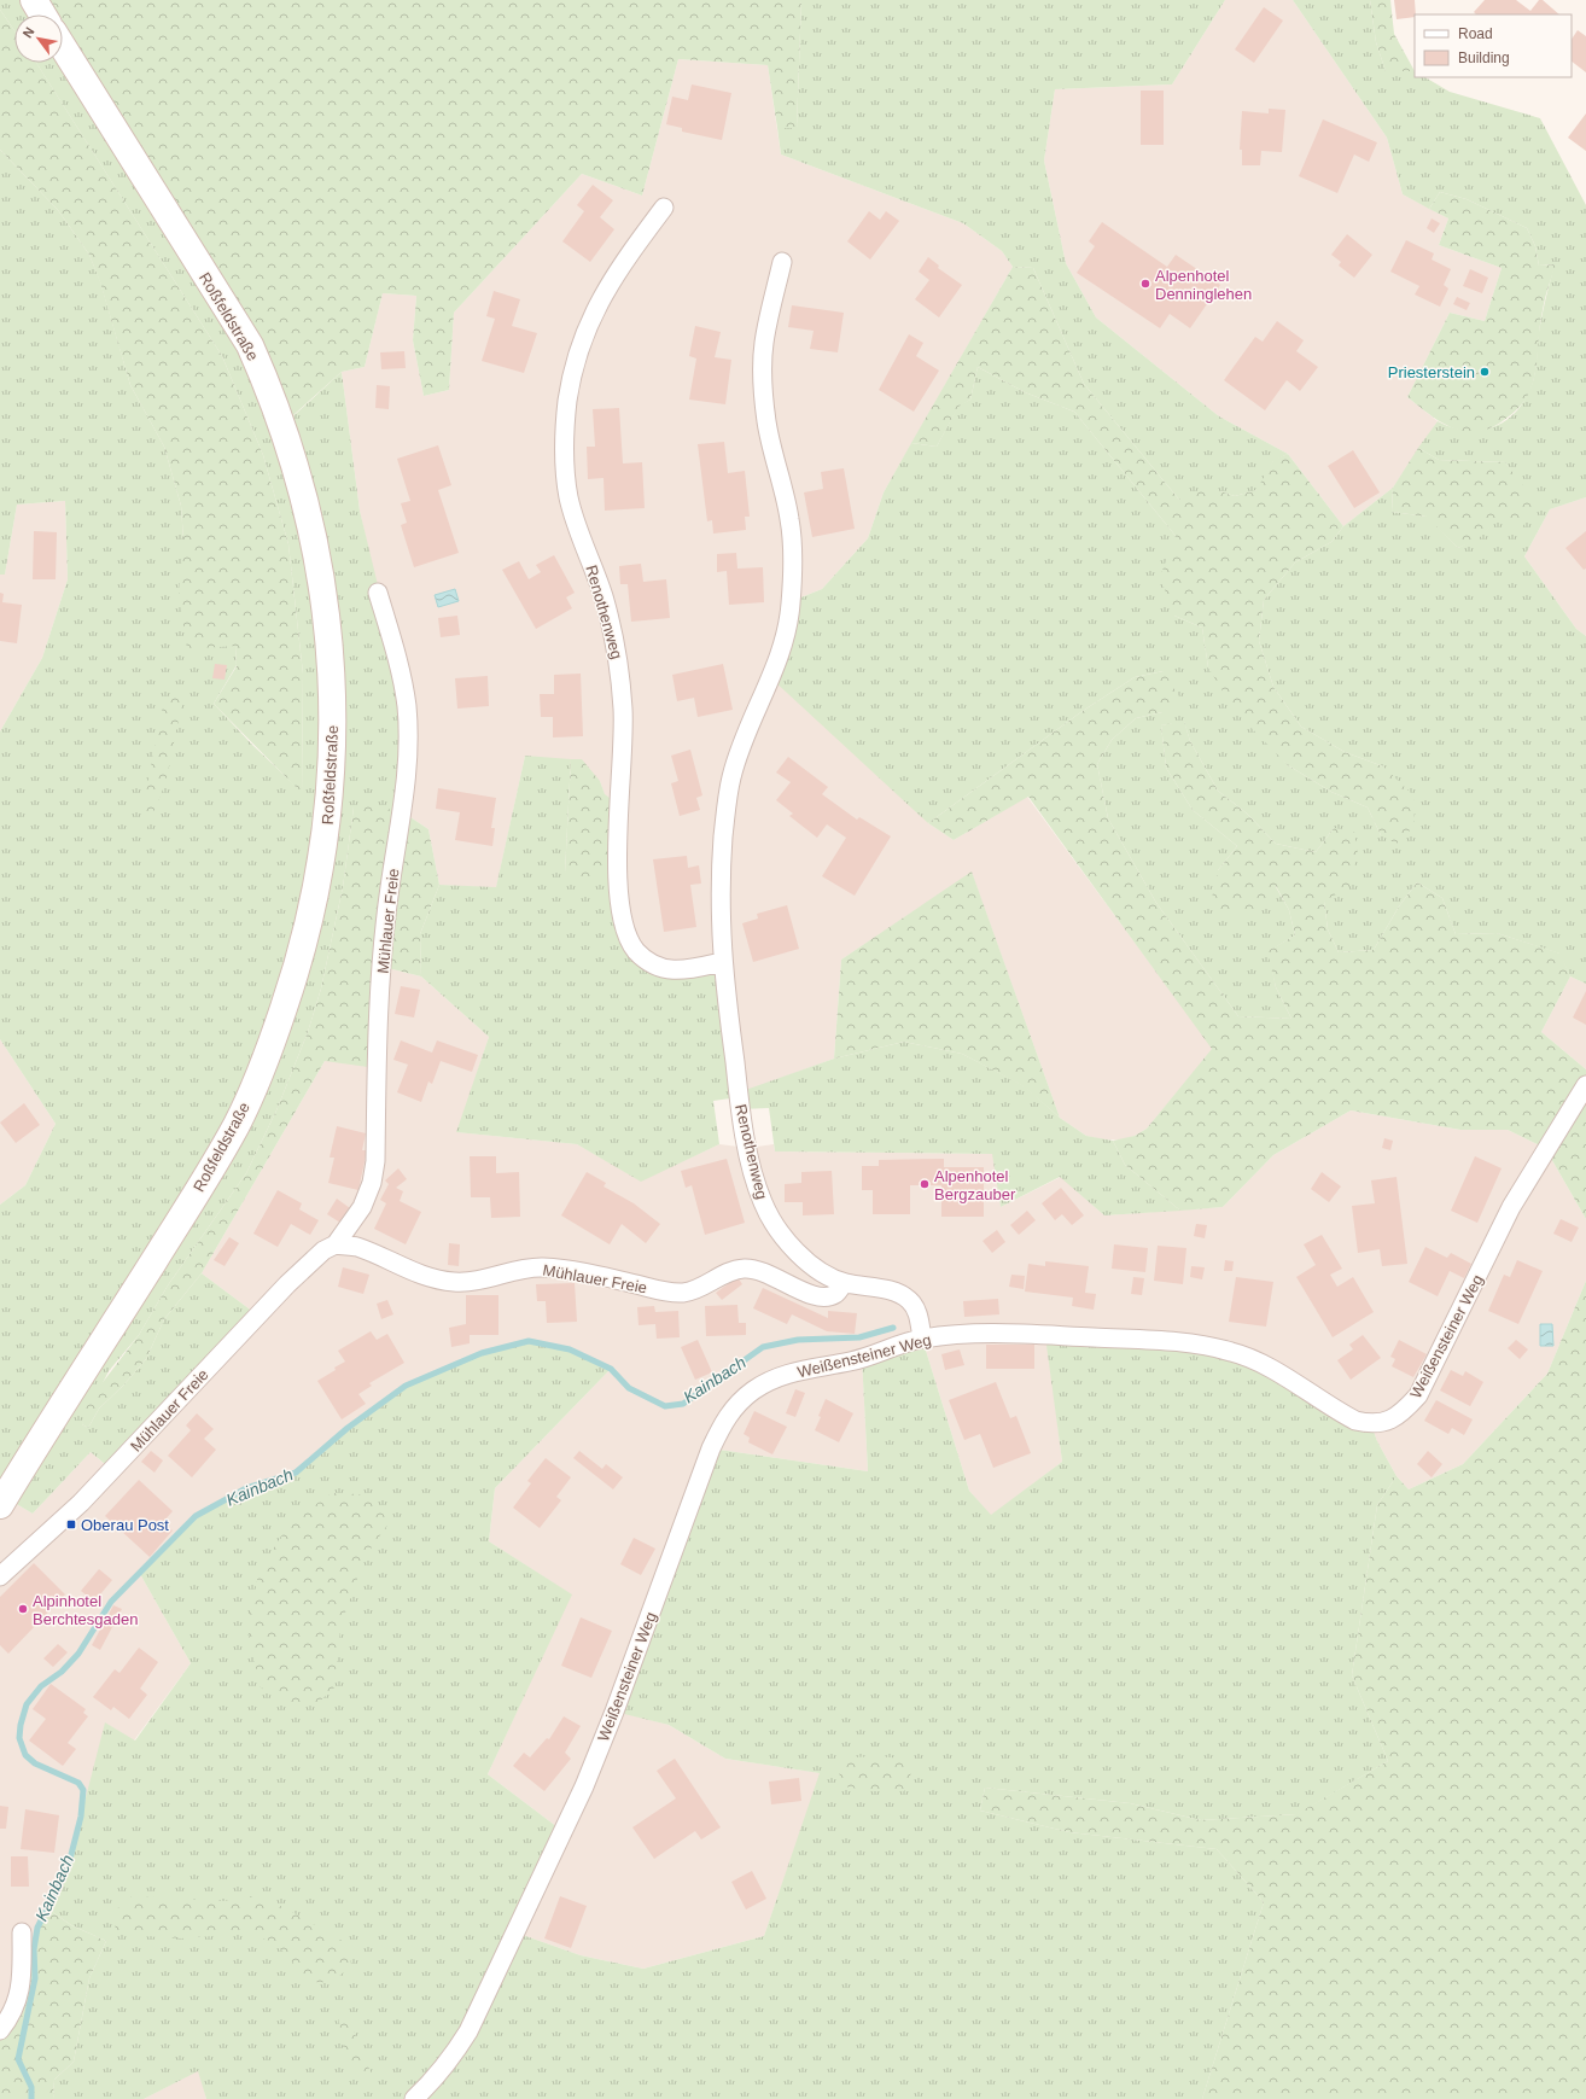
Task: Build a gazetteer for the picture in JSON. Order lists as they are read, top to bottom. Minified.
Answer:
{"streets":{"main road":["Roßfeldstraße"],"street":["Renothenweg","Mühlauer Freie","Weißensteiner Weg"]},"crossings":[["Renothenweg","Mühlauer Freie"],["Renothenweg","Weißensteiner Weg"]],"water":["Kainbach"],"places":{"other":["Alpenhotel Denninglehen","Priesterstein","Alpenhotel Bergzauber","Alpinhotel Berchtesgaden"],"transit":["Oberau Post"]},"legend":["Road","Building"],"north":"top left"}
